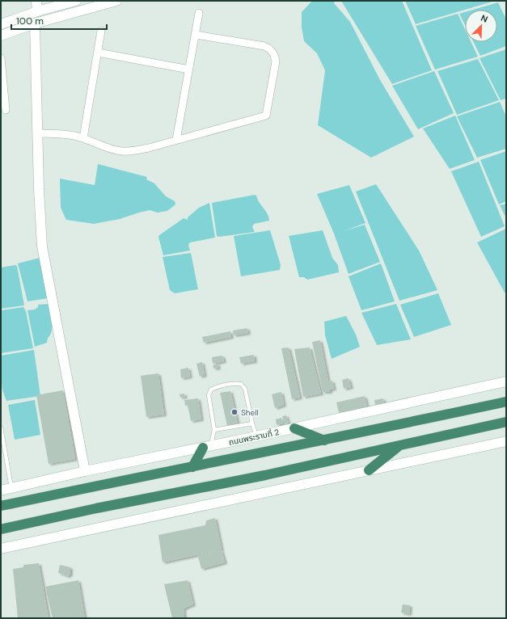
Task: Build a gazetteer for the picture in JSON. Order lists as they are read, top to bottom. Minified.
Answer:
{"streets":{"highway":["ถนนพระรามที่ 2"]},"places":["Shell"],"scale_bar":"100 m","north":"top right"}
